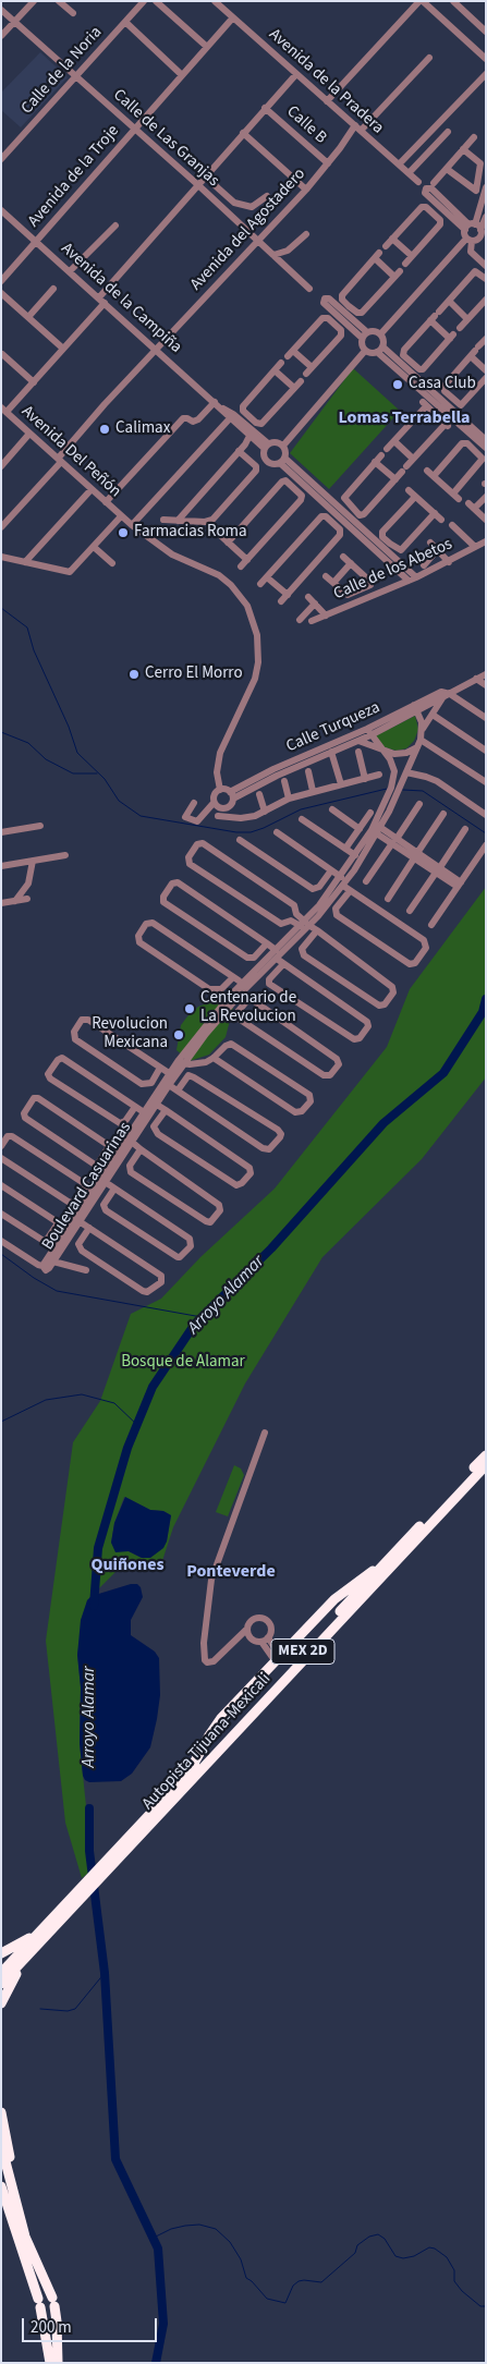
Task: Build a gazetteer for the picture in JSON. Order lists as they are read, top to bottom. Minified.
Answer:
{"streets":{"highway":["MEX 2D","Autopista Tijuana-Mexicali"],"street":["Calle de la Noria","Avenida de la Pradera","Calle B","Calle de Las Granjas","Avenida de la Troje","Avenida del Agostadero","Avenida de la Campiña","Avenida Del Peñón","Calle de los Abetos","Calle Turqueza","Boulevard Casuarinas"]},"crossings":[["Calle de la Noria","Calle de Las Granjas"],["Avenida de la Pradera","Avenida de la Troje"],["Avenida de la Pradera","Avenida del Agostadero"],["Calle B","Avenida del Agostadero"],["Calle de Las Granjas","Avenida de la Troje"],["Calle de Las Granjas","Avenida del Agostadero"],["Avenida de la Troje","Avenida de la Campiña"],["Avenida del Agostadero","Avenida de la Campiña"],["Avenida del Agostadero","Avenida Del Peñón"],["Avenida Del Peñón","Calle Turqueza"],["Calle Turqueza","Boulevard Casuarinas"],["MEX 2D","Autopista Tijuana-Mexicali"]],"districts":["Lomas Terrabella","Quiñones","Ponteverde"],"water":["Arroyo Alamar"],"parks":["Bosque de Alamar"],"places":["Casa Club","Calimax","Farmacias Roma","Cerro El Morro","Centenario de La Revolucion","Revolucion Mexicana"],"scale_bar":"200 m"}
